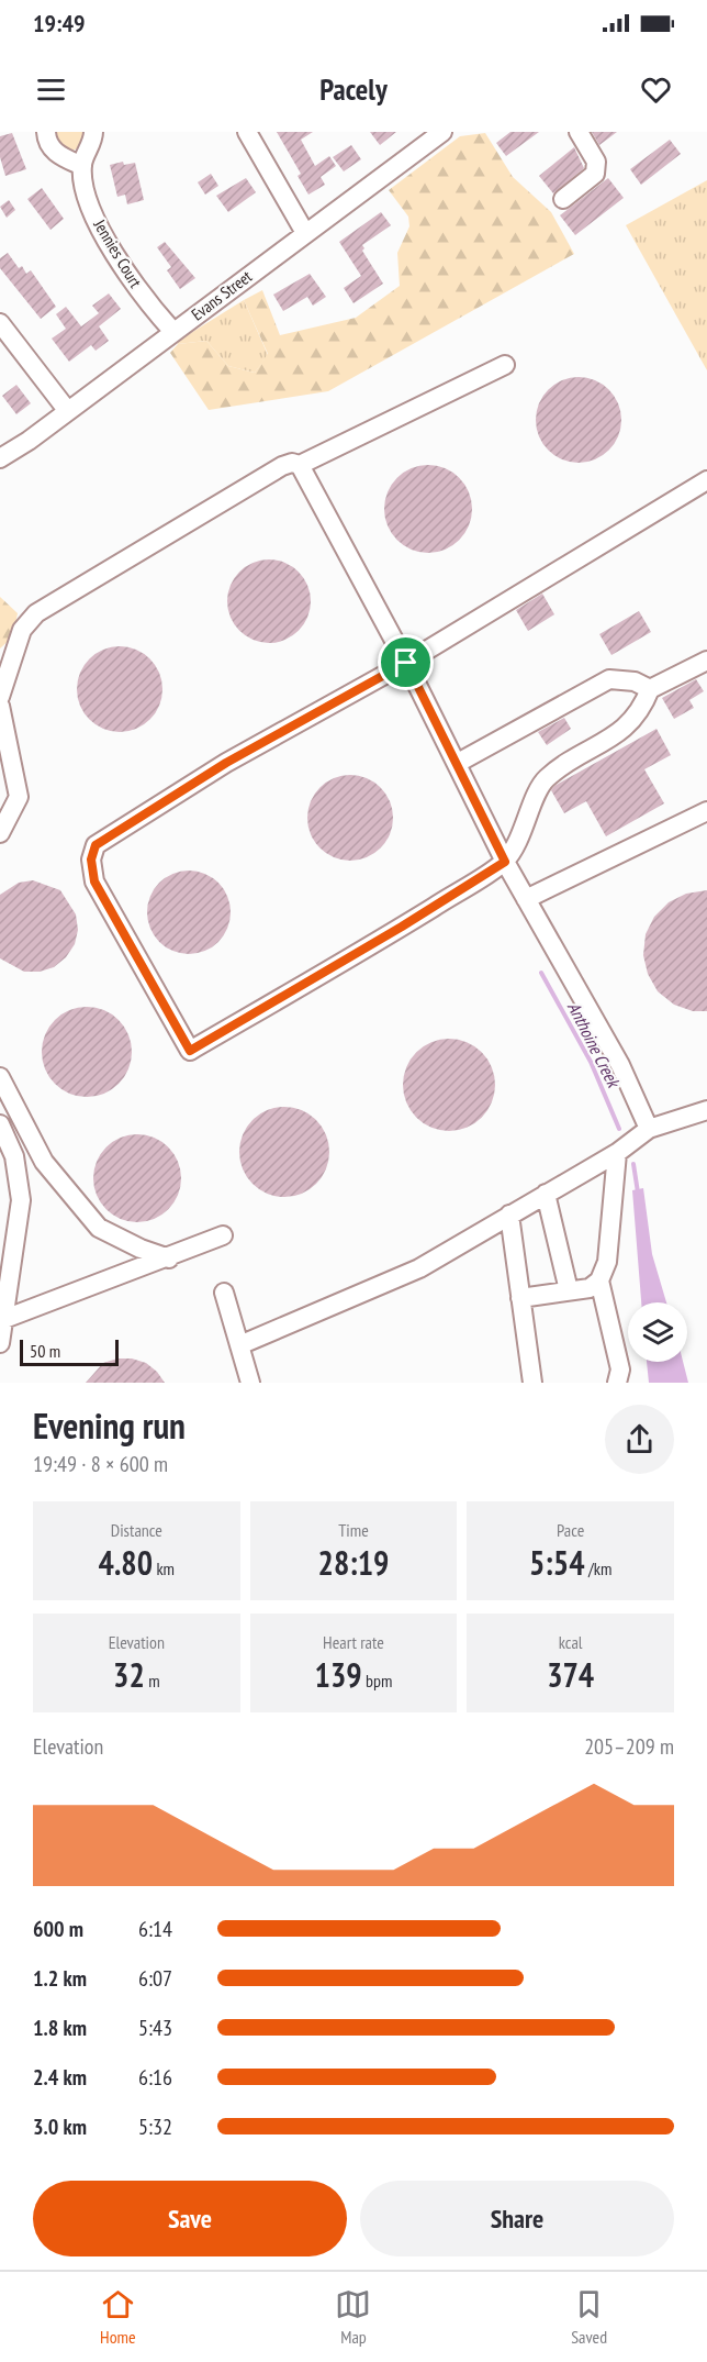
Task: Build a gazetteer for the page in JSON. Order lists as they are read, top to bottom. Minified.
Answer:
{"streets":{"street":["Jennies Court","Evans Street"]},"crossings":[["Jennies Court","Evans Street"]],"water":["Anthoine Creek"],"scale_bar":"50 m","page":{"status":"19:49","header":"Pacely","scale":"50 m","heading":["Evening run","19:49 · 8 × 600 m"],"stats":[["Distance","4.80 km"],["Time","28:19"],["Pace","5:54 /km"],["Elevation","32 m"],["Heart rate","139 bpm"],["kcal","374"]],"chart":["Elevation","205–209 m"],"list":[{"name":"600 m","note":"6:14"},{"name":"1.2 km","note":"6:07"},{"name":"1.8 km","note":"5:43"},{"name":"2.4 km","note":"6:16"},{"name":"3.0 km","note":"5:32"}],"buttons":["Save","Share"],"tabs":["Home","Map","Saved"]}}
